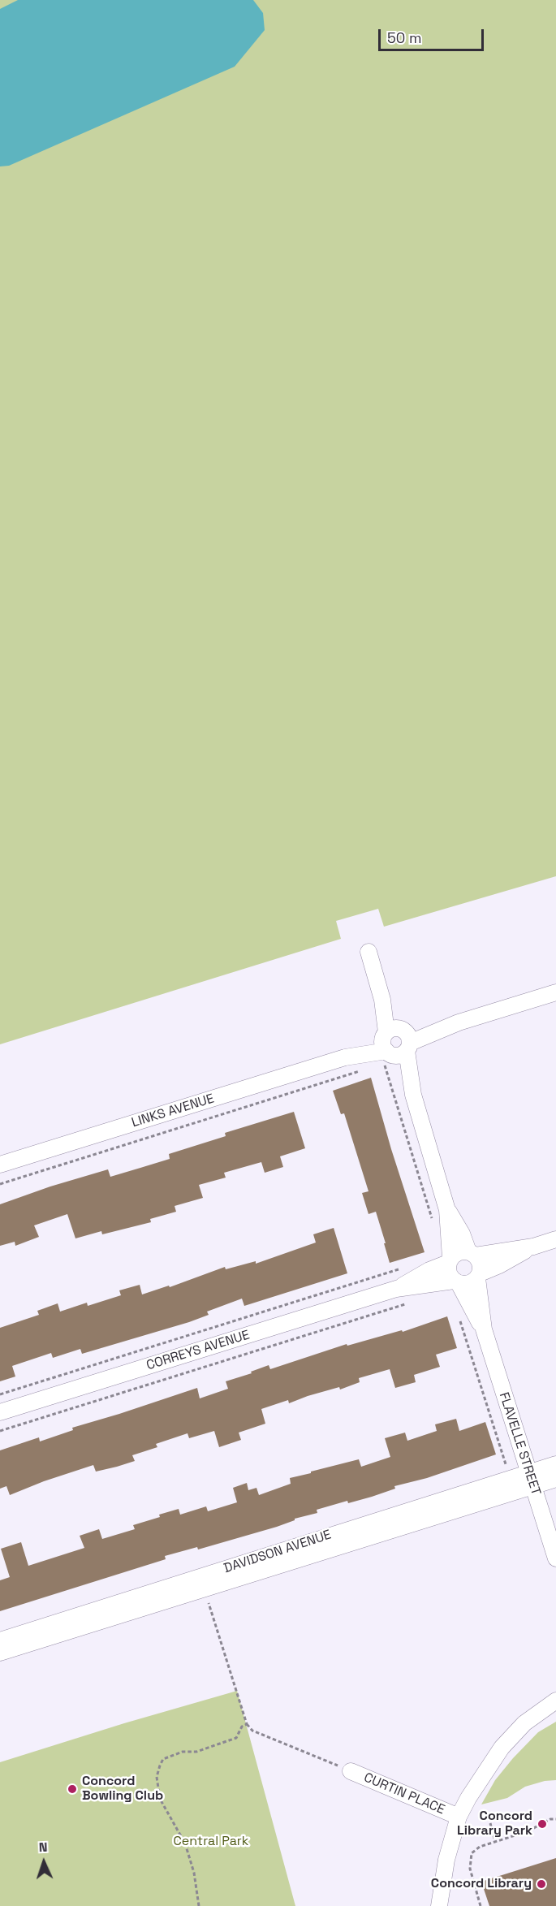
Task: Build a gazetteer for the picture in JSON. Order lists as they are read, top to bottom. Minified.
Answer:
{"streets":{"street":["LINKS AVENUE","CORREYS AVENUE","FLAVELLE STREET","DAVIDSON AVENUE","CURTIN PLACE"]},"crossings":[["CORREYS AVENUE","FLAVELLE STREET"],["FLAVELLE STREET","DAVIDSON AVENUE"]],"parks":["Central Park"],"places":["Concord Bowling Club","Concord Library Park","Concord Library"],"scale_bar":"50 m","north":"top"}
